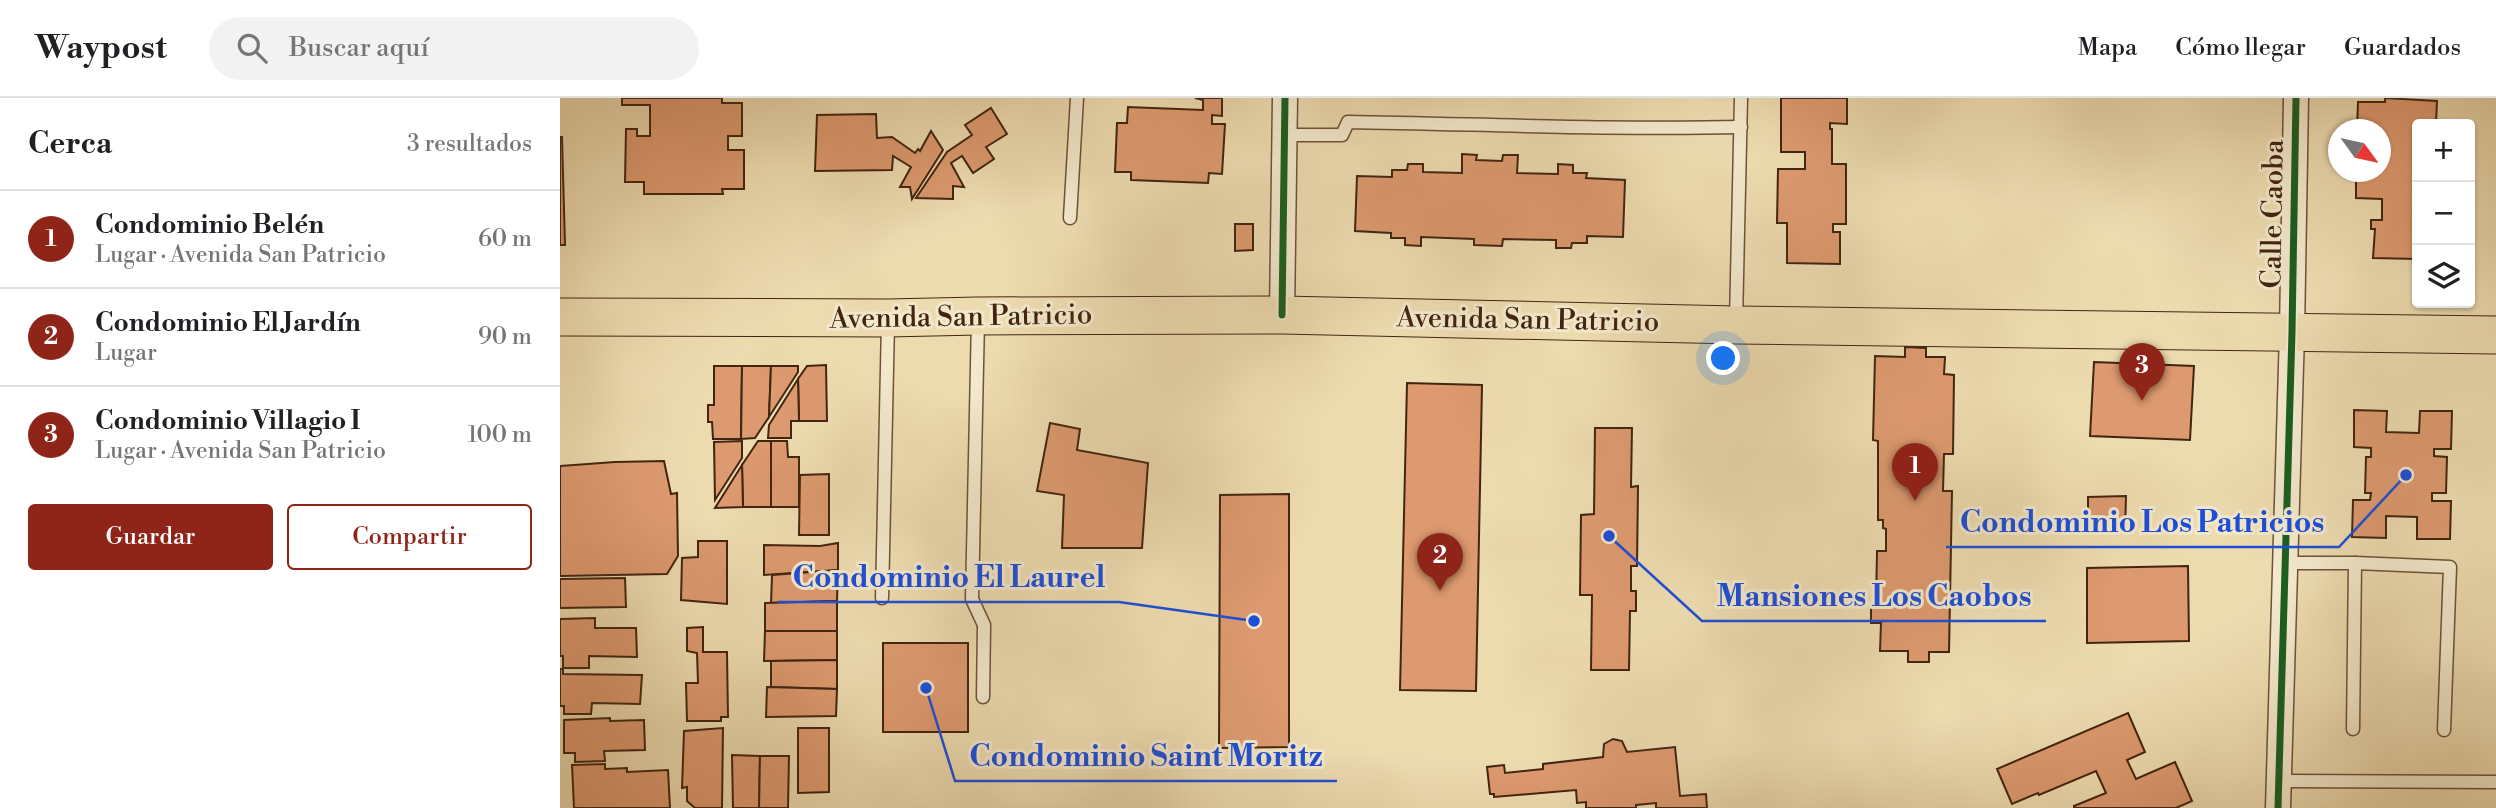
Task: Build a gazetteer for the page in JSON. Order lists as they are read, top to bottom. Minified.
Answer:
{"streets":{"main road":["Avenida San Patricio"],"street":["Calle Caoba"]},"crossings":[["Calle Caoba","Avenida San Patricio"]],"places":["Condominio Los Patricios","Mansiones Los Caobos","Condominio El Laurel","Condominio Saint Moritz"],"north":"bottom right","page":{"header":"Waypost","search":"Buscar aquí","nav":["Mapa","Cómo llegar","Guardados"],"heading":["Cerca","3 resultados"],"map_buttons":["+","−"],"list":[{"mark":"1","name":"Condominio Belén","note":"Lugar · Avenida San Patricio","value":"60 m"},{"mark":"2","name":"Condominio El Jardín","note":"Lugar","value":"90 m"},{"mark":"3","name":"Condominio Villagio I","note":"Lugar · Avenida San Patricio","value":"100 m"}],"pins":["3","1","2"],"buttons":["Guardar","Compartir"]}}
